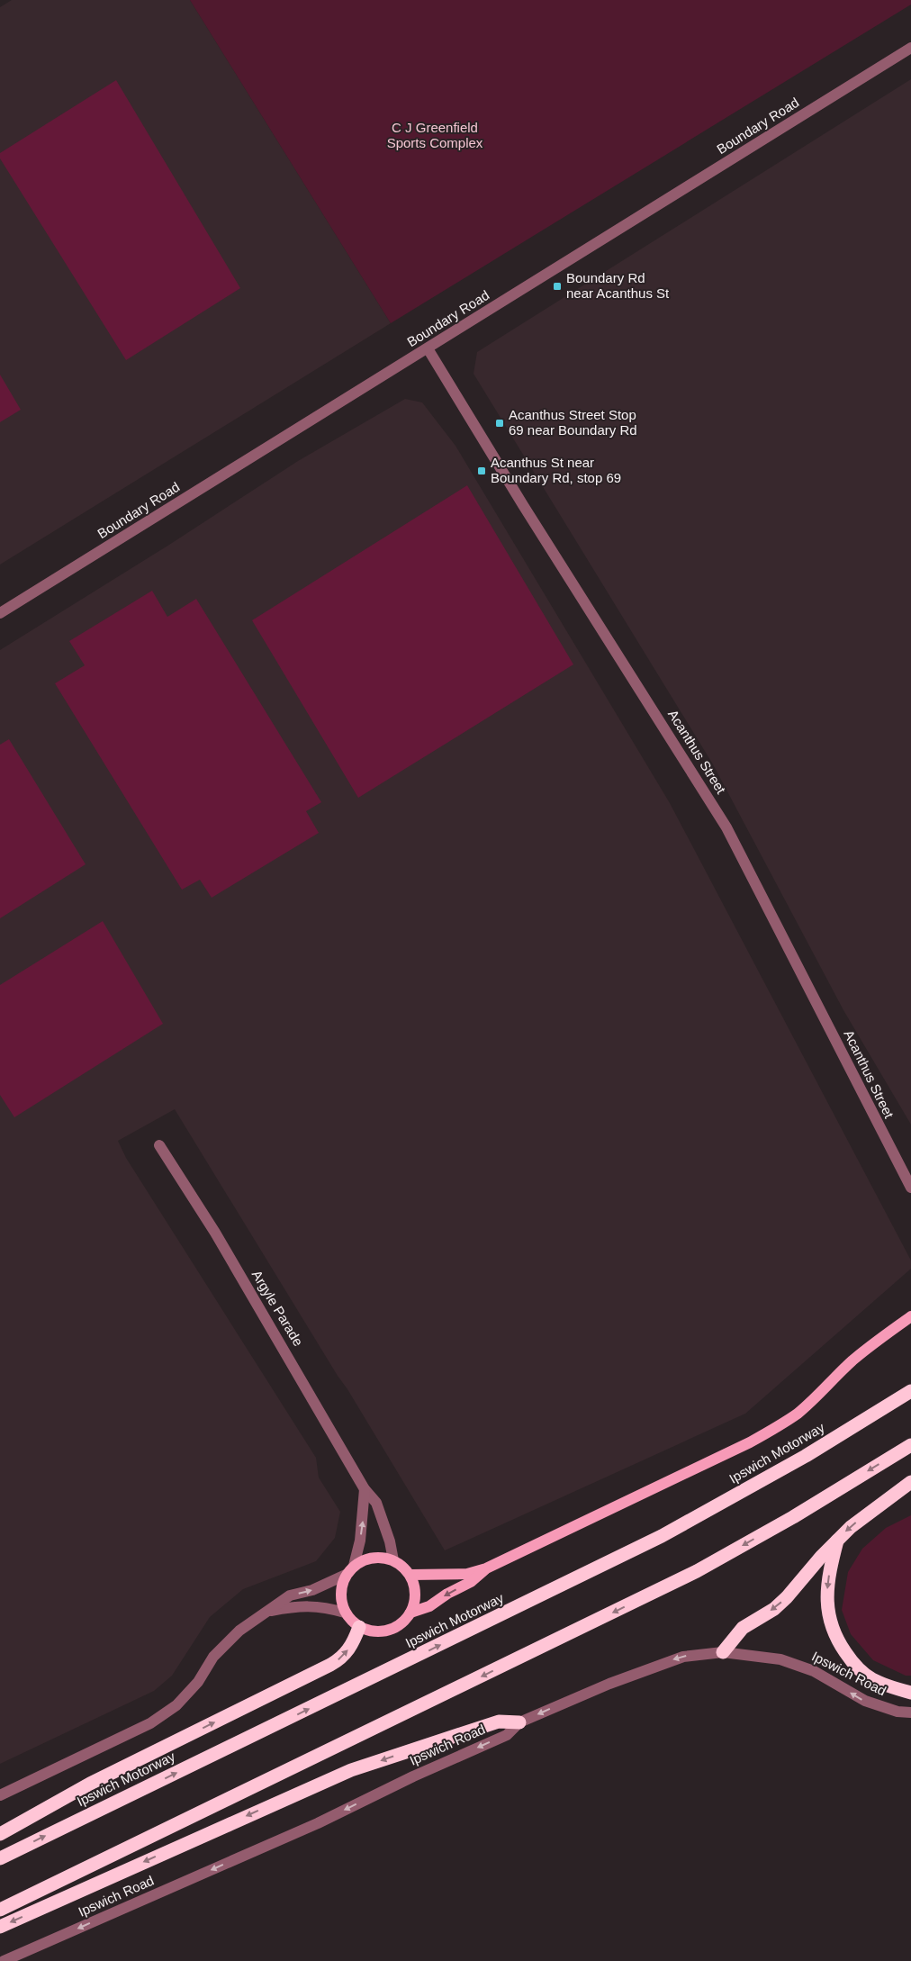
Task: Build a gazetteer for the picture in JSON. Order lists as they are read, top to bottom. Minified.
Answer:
{"streets":{"highway":["Ipswich Motorway"],"street":["Boundary Road","Acanthus Street","Argyle Parade","Ipswich Road"]},"crossings":[["Boundary Road","Acanthus Street"]],"one_way":["Ipswich Road"],"parks":["C J Greenfield Sports Complex"],"places":{"transit":["Boundary Rd near Acanthus St","Acanthus Street Stop 69 near Boundary Rd","Acanthus St near Boundary Rd, stop 69"]}}
